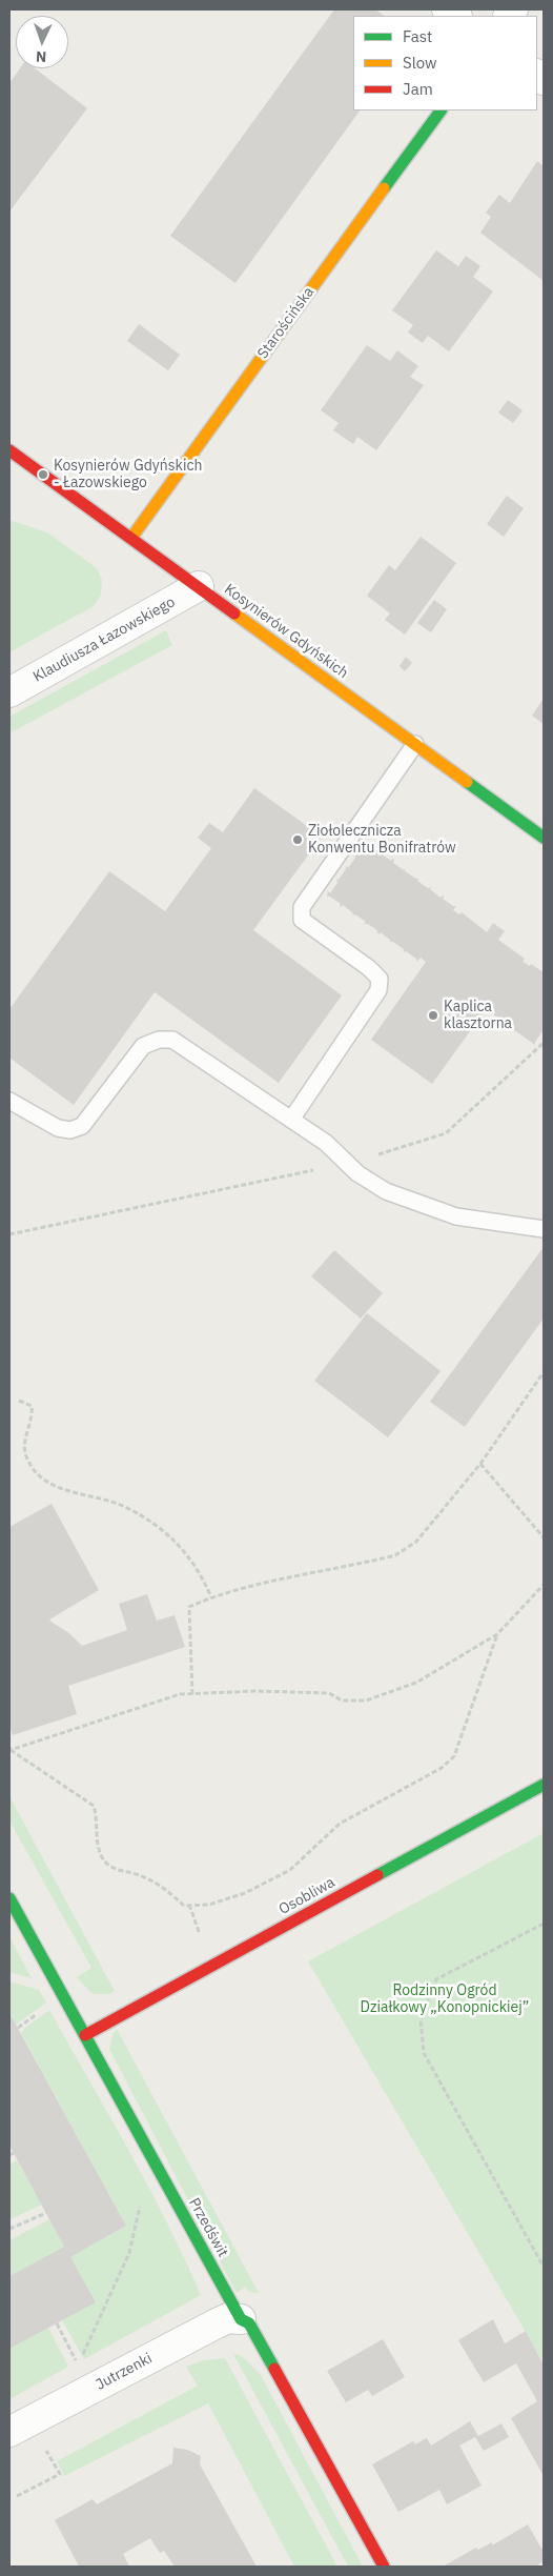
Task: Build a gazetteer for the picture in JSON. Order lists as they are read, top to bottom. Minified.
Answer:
{"streets":{"street":["Starościńska","Kosynierów Gdyńskich","Klaudiusza Łazowskiego","Osobliwa","Przedświt","Jutrzenki"]},"crossings":[["Starościńska","Kosynierów Gdyńskich"],["Kosynierów Gdyńskich","Klaudiusza Łazowskiego"],["Osobliwa","Przedświt"],["Przedświt","Jutrzenki"]],"parks":["Rodzinny Ogród Działkowy „Konopnickiej”"],"places":["Kosynierów Gdyńskich - Łazowskiego","Ziołolecznicza Konwentu Bonifratrów","Kaplica klasztorna"],"legend":["Fast","Slow","Jam"],"north":"bottom"}
